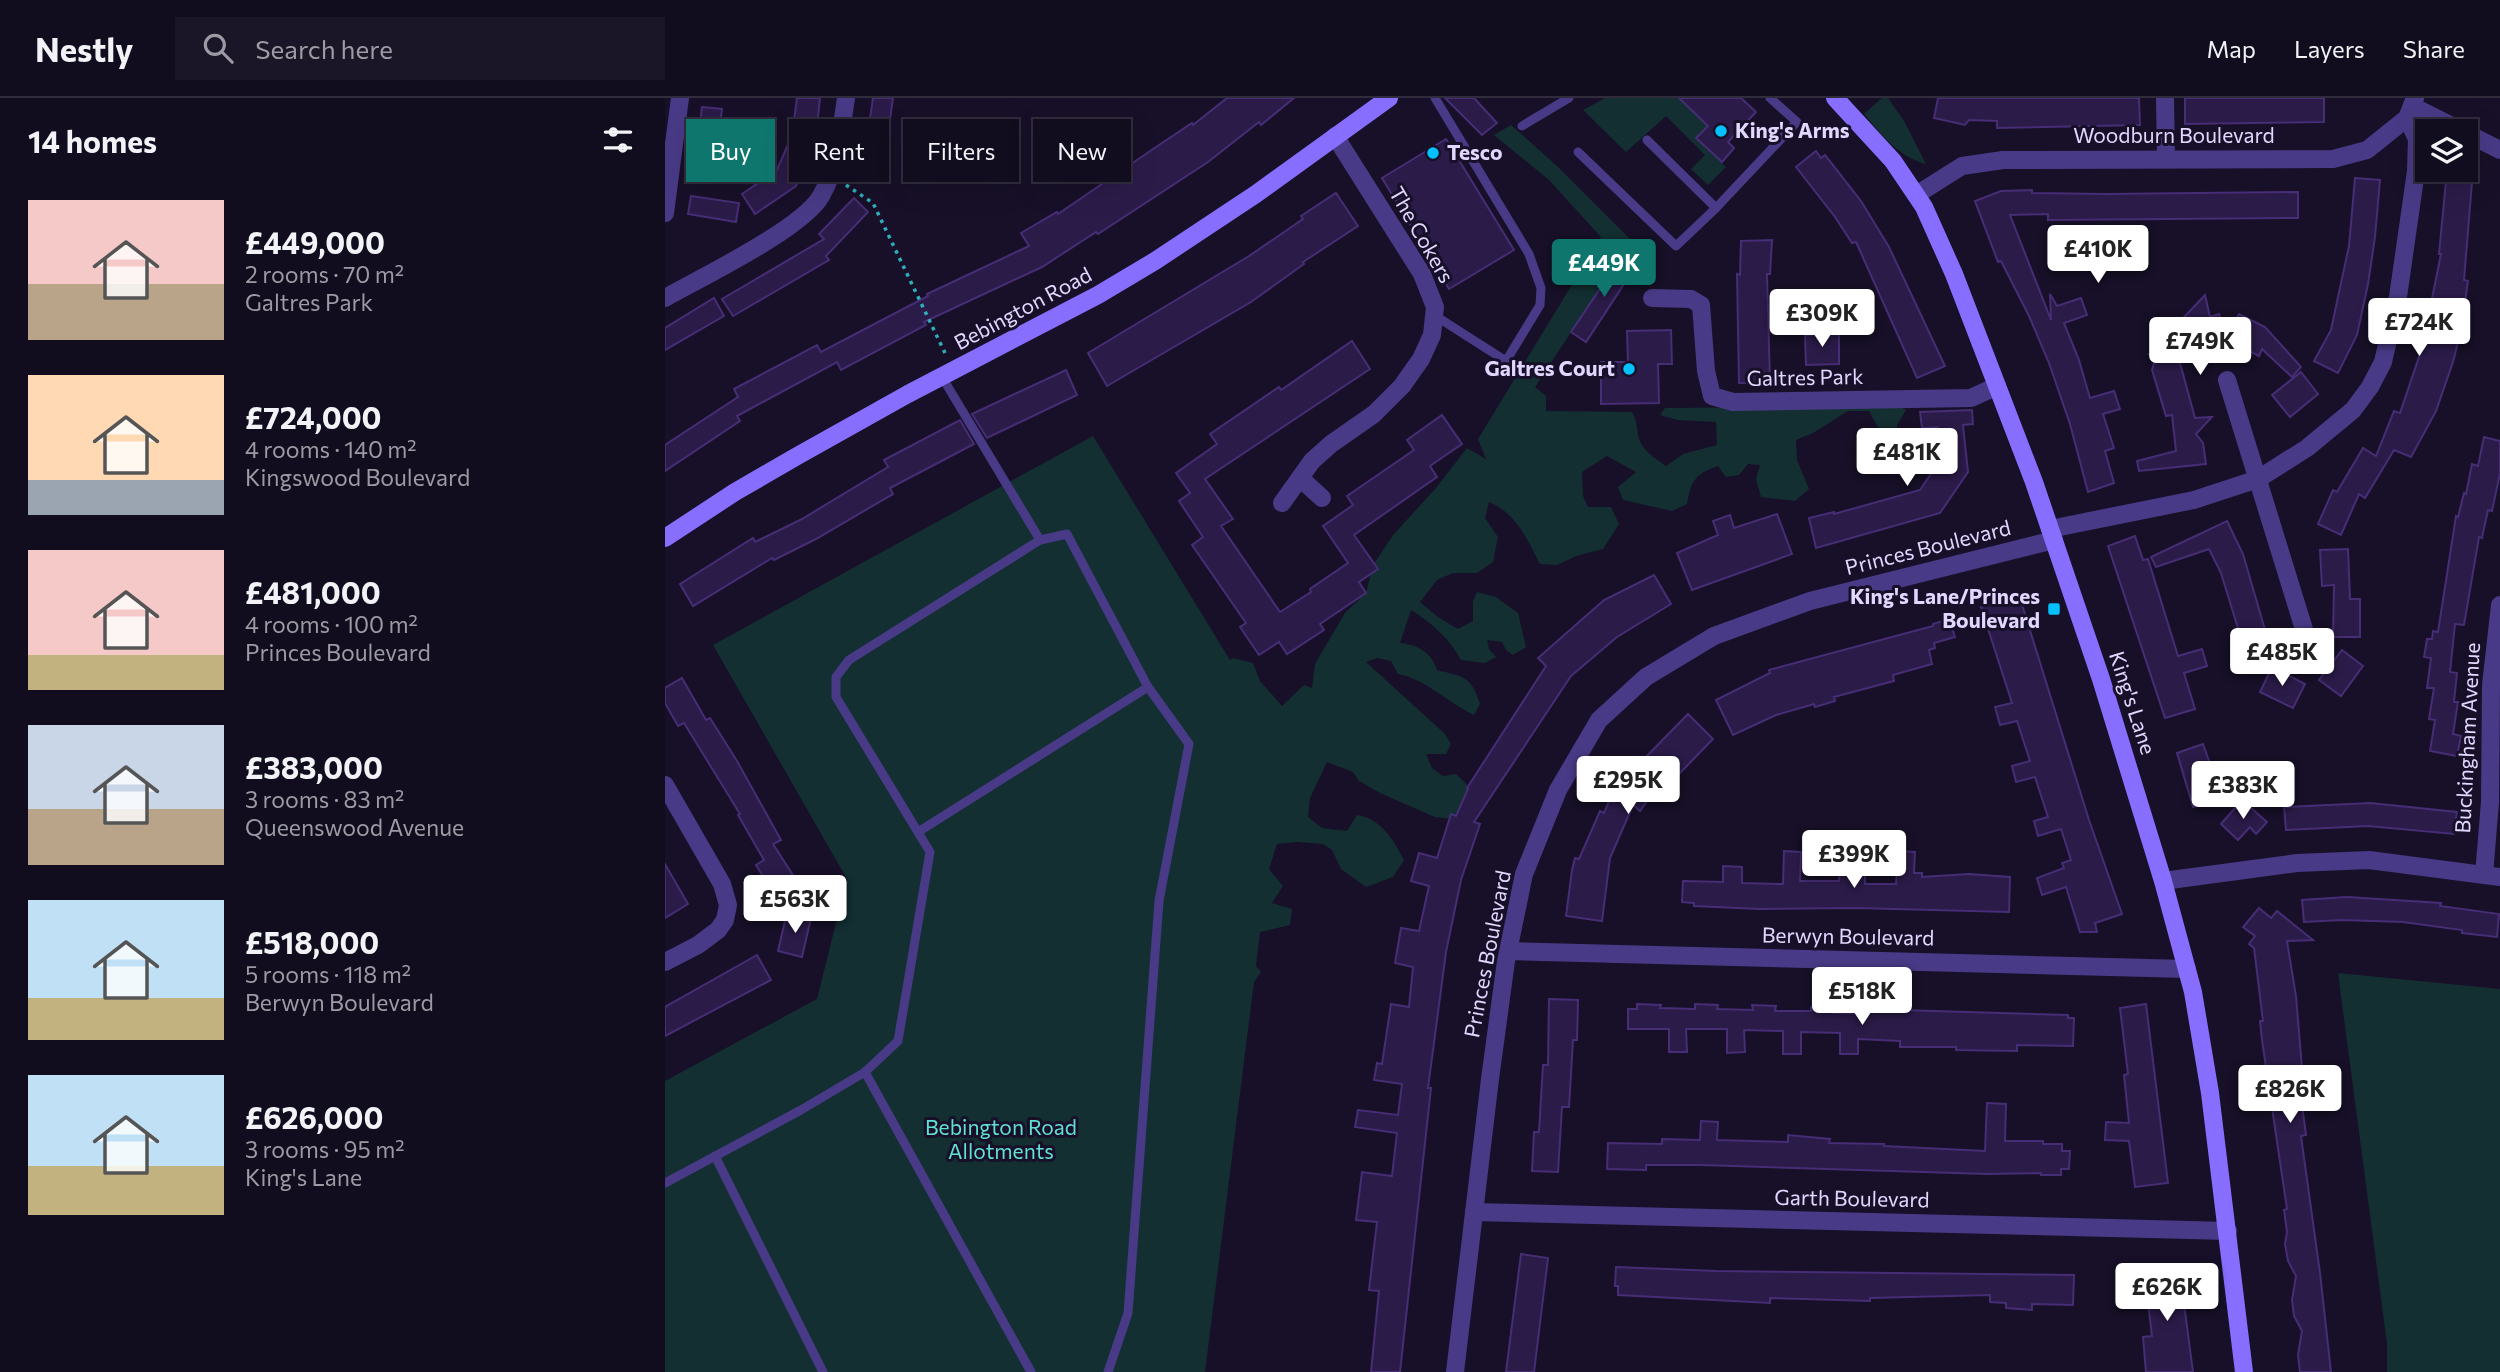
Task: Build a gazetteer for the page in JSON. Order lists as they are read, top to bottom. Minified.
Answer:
{"streets":{"street":["Woodburn Boulevard","The Cokers","Bebington Road","Galtres Park","Princes Boulevard","King's Lane","Buckingham Avenue","Berwyn Boulevard","Garth Boulevard"]},"crossings":[["Woodburn Boulevard","Princes Boulevard"],["Woodburn Boulevard","King's Lane"],["The Cokers","Bebington Road"],["Galtres Park","King's Lane"],["Princes Boulevard","King's Lane"],["Princes Boulevard","Berwyn Boulevard"],["Princes Boulevard","Garth Boulevard"],["King's Lane","Berwyn Boulevard"],["King's Lane","Garth Boulevard"]],"parks":["Bebington Road Allotments"],"places":{"other":["King's Arms","Tesco","Galtres Court"],"transit":["King's Lane/Princes Boulevard"]},"page":{"header":"Nestly","search":"Search here","nav":["Map","Layers","Share"],"heading":"14 homes","chip":["Buy","Rent","Filters","New"],"list":[{"name":"£449,000","note":"2 rooms · 70 m² · Galtres Park"},{"name":"£724,000","note":"4 rooms · 140 m² · Kingswood Boulevard"},{"name":"£481,000","note":"4 rooms · 100 m² · Princes Boulevard"},{"name":"£383,000","note":"3 rooms · 83 m² · Queenswood Avenue"},{"name":"£518,000","note":"5 rooms · 118 m² · Berwyn Boulevard"},{"name":"£626,000","note":"3 rooms · 95 m² · King's Lane"}],"price":["£410K","£449K","£309K","£724K","£749K","£481K","£485K","£295K","£383K","£399K","£563K","£518K","£826K","£626K"]}}
